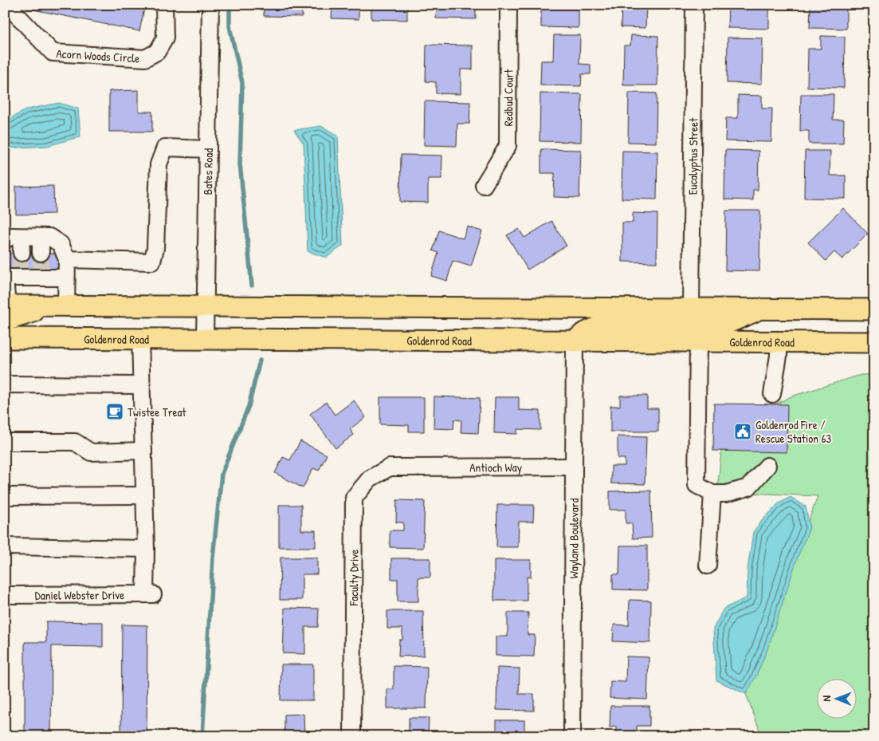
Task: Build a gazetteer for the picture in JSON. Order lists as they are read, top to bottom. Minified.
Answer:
{"streets":{"main road":["Goldenrod Road"],"street":["Acorn Woods Circle","Redbud Court","Eucalyptus Street","Bates Road","Antioch Way","Wayland Boulevard","Faculty Drive","Daniel Webster Drive"]},"crossings":[["Bates Road","Goldenrod Road"],["Goldenrod Road","Wayland Boulevard"],["Antioch Way","Wayland Boulevard"],["Antioch Way","Faculty Drive"]],"places":{"cafe":["Twistee Treat"],"public building":["Goldenrod Fire / Rescue Station 63"]},"north":"left"}
